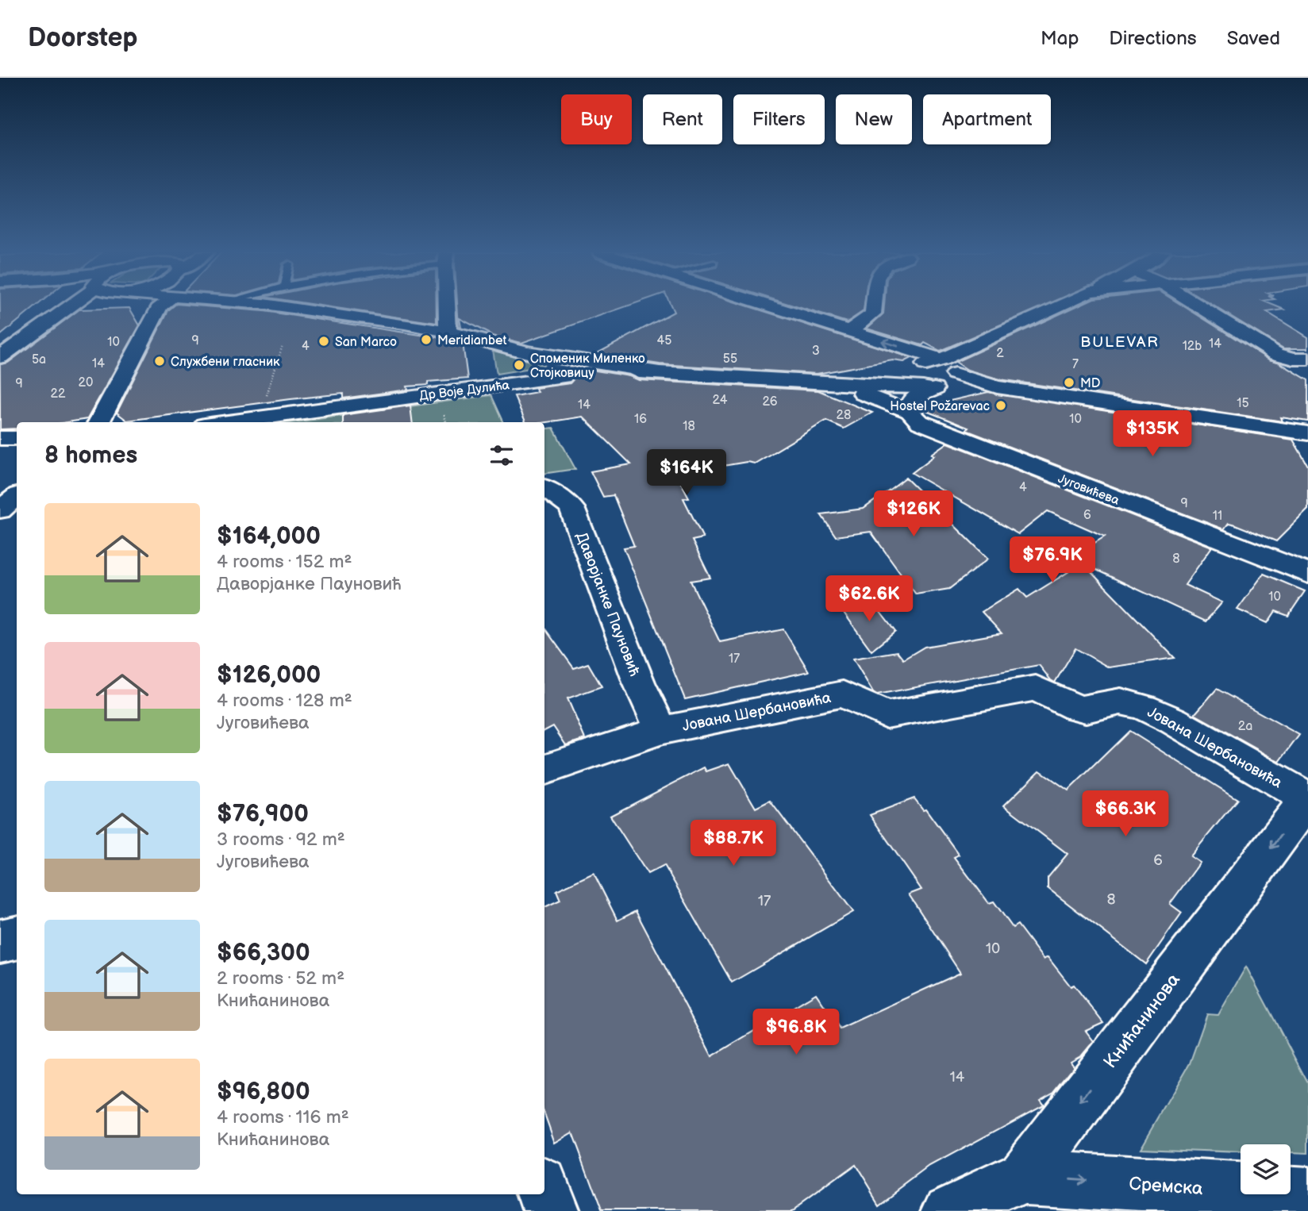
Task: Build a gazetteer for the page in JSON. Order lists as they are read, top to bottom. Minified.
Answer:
{"streets":{"street":["Др Воје Дулића","Југовићева","Даворјанке Пауновић","Јована Шербановића","Книћанинова","Сремска"]},"crossings":[["Др Воје Дулића","Југовићева"],["Даворјанке Пауновић","Јована Шербановића"],["Јована Шербановића","Книћанинова"],["Книћанинова","Сремска"]],"one_way":["Книћанинова","Сремска"],"districts":["BULEVAR"],"places":["Meridianbet","San Marco","Службени гласник","Споменик Миленко Стојковицу","MD","Hostel Požarevac"],"house_numbers":["9","45","10","14","4","12b","3","2","55","5a","14","7","20","9","22","24","26","15","14","28","16","10","18","4","9","6","11","8","10","17","2a","6","8","17","10","14"],"page":{"header":"Doorstep","nav":["Map","Directions","Saved"],"chip":["Buy","Rent","Filters","New","Apartment"],"price":["$135K","$164K","$126K","$76.9K","$62.6K","$66.3K","$88.7K","$96.8K"],"heading":"8 homes","list":[{"name":"$164,000","note":"4 rooms · 152 m² · Даворјанке Пауновић"},{"name":"$126,000","note":"4 rooms · 128 m² · Југовићева"},{"name":"$76,900","note":"3 rooms · 92 m² · Југовићева"},{"name":"$66,300","note":"2 rooms · 52 m² · Книћанинова"},{"name":"$96,800","note":"4 rooms · 116 m² · Книћанинова"}]}}
